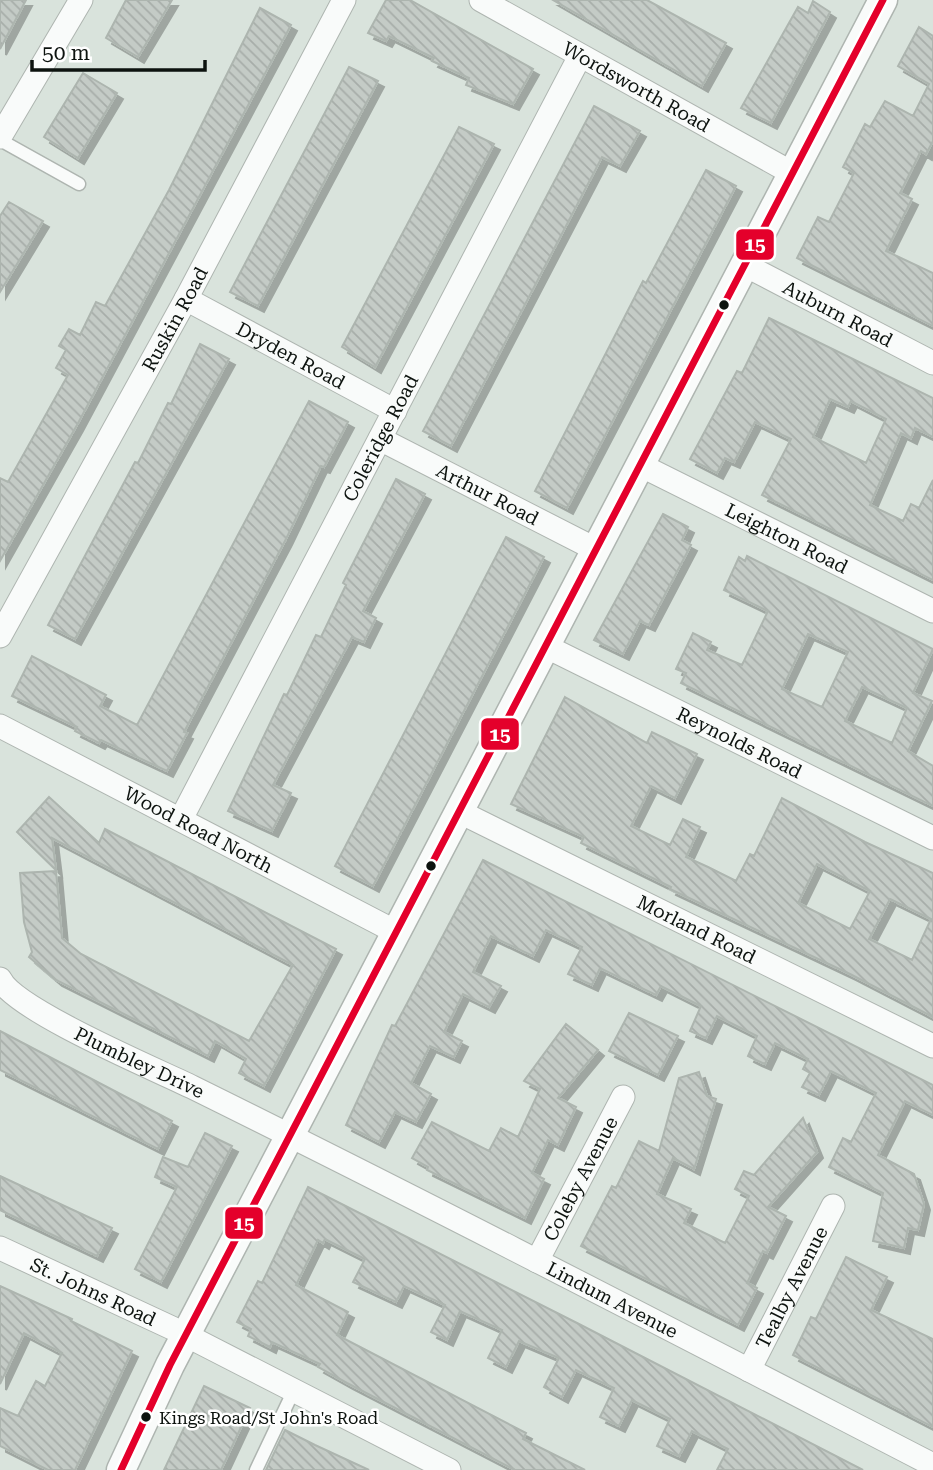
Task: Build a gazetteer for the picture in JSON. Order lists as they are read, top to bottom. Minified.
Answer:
{"streets":{"street":["Wordsworth Road","Auburn Road","Ruskin Road","Dryden Road","Coleridge Road","Arthur Road","Leighton Road","Reynolds Road","Wood Road North","Morland Road","Plumbley Drive","Coleby Avenue","Tealby Avenue","St. Johns Road","Lindum Avenue"]},"crossings":[["Wordsworth Road","Coleridge Road"],["Ruskin Road","Dryden Road"],["Dryden Road","Coleridge Road"],["Coleridge Road","Arthur Road"],["Coleridge Road","Wood Road North"],["Plumbley Drive","Lindum Avenue"],["Coleby Avenue","Lindum Avenue"],["Tealby Avenue","Lindum Avenue"]],"places":["Kings Road/St John's Road"],"lines":["transit line 15"],"scale_bar":"50 m"}
